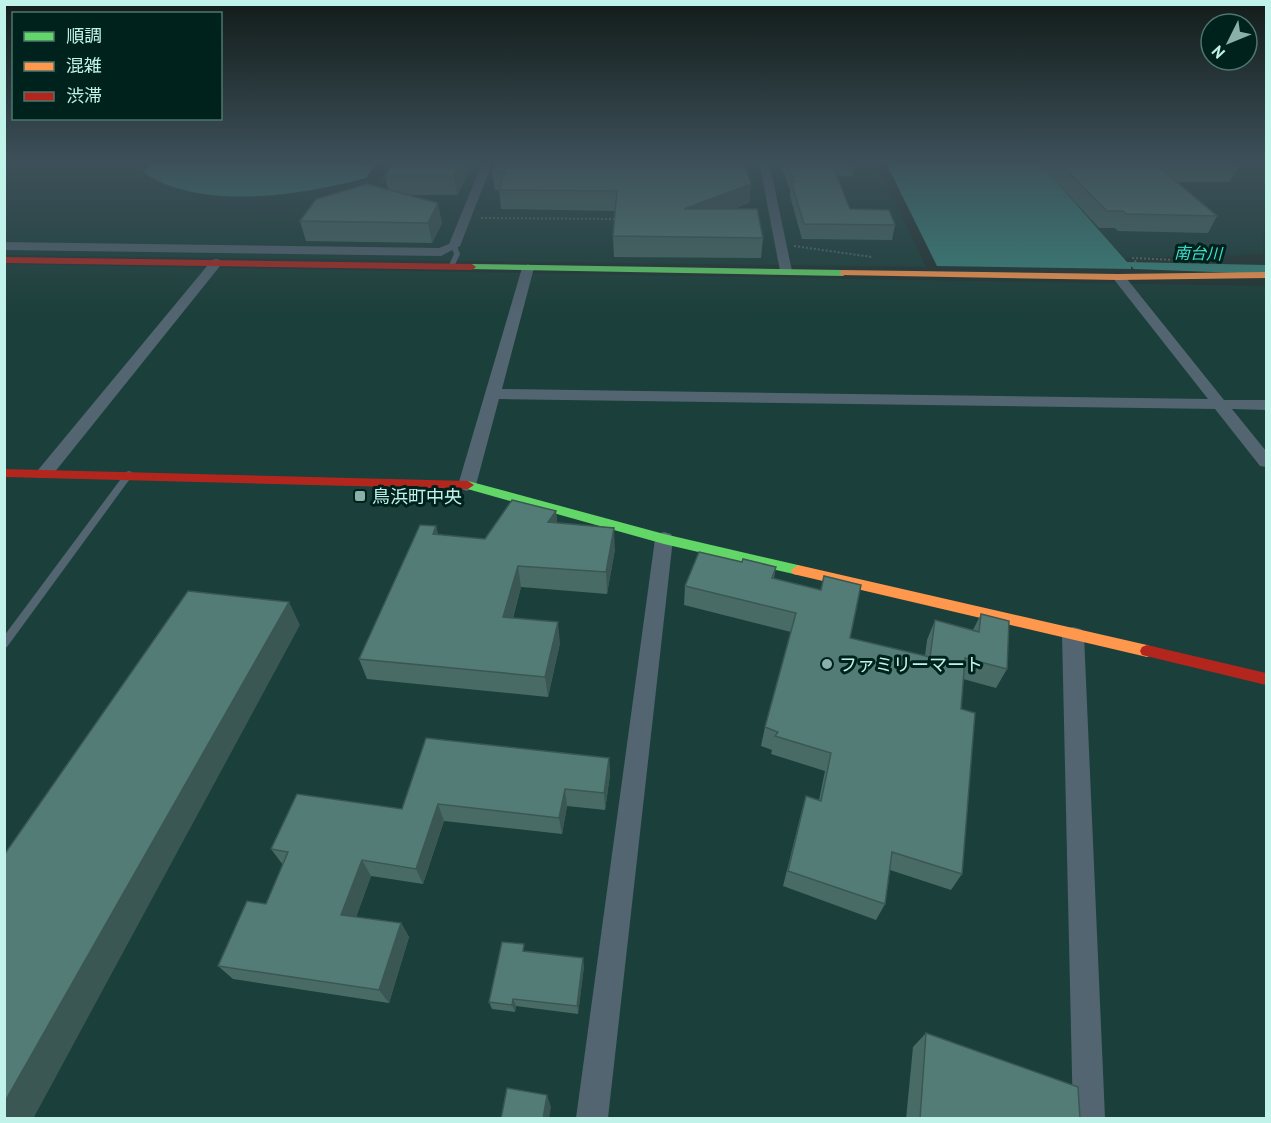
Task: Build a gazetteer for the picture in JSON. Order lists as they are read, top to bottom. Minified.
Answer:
{"water":["南台川"],"places":{"transit":["鳥浜町中央"],"other":["ファミリーマート"]},"legend":["順調","混雑","渋滞"],"north":"bottom left"}
